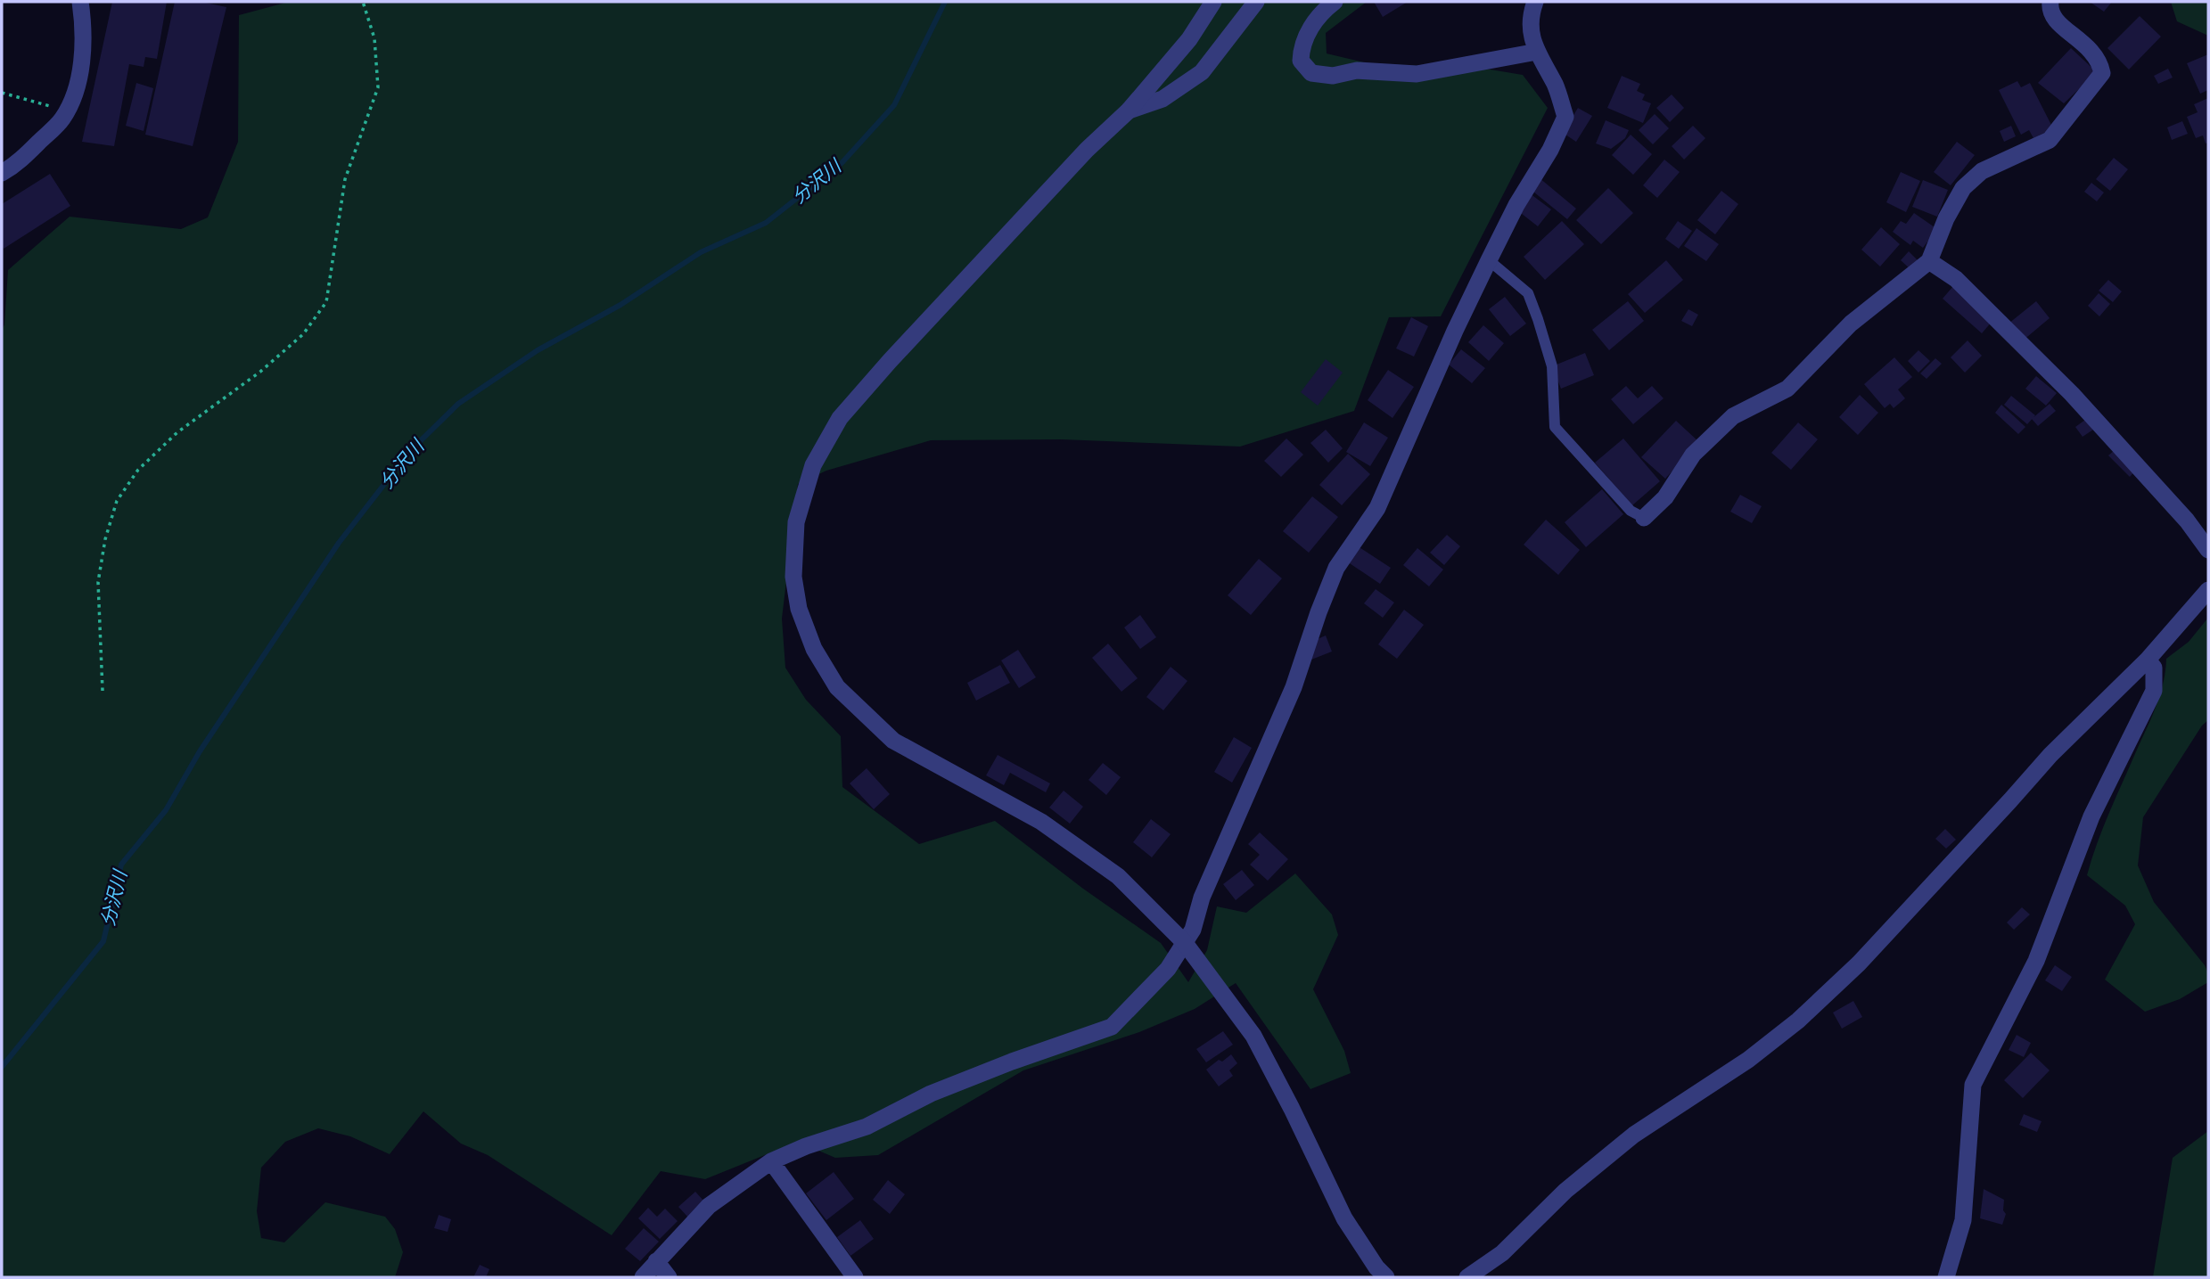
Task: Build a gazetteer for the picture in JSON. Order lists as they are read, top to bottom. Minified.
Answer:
{"water":["分沢川"]}
